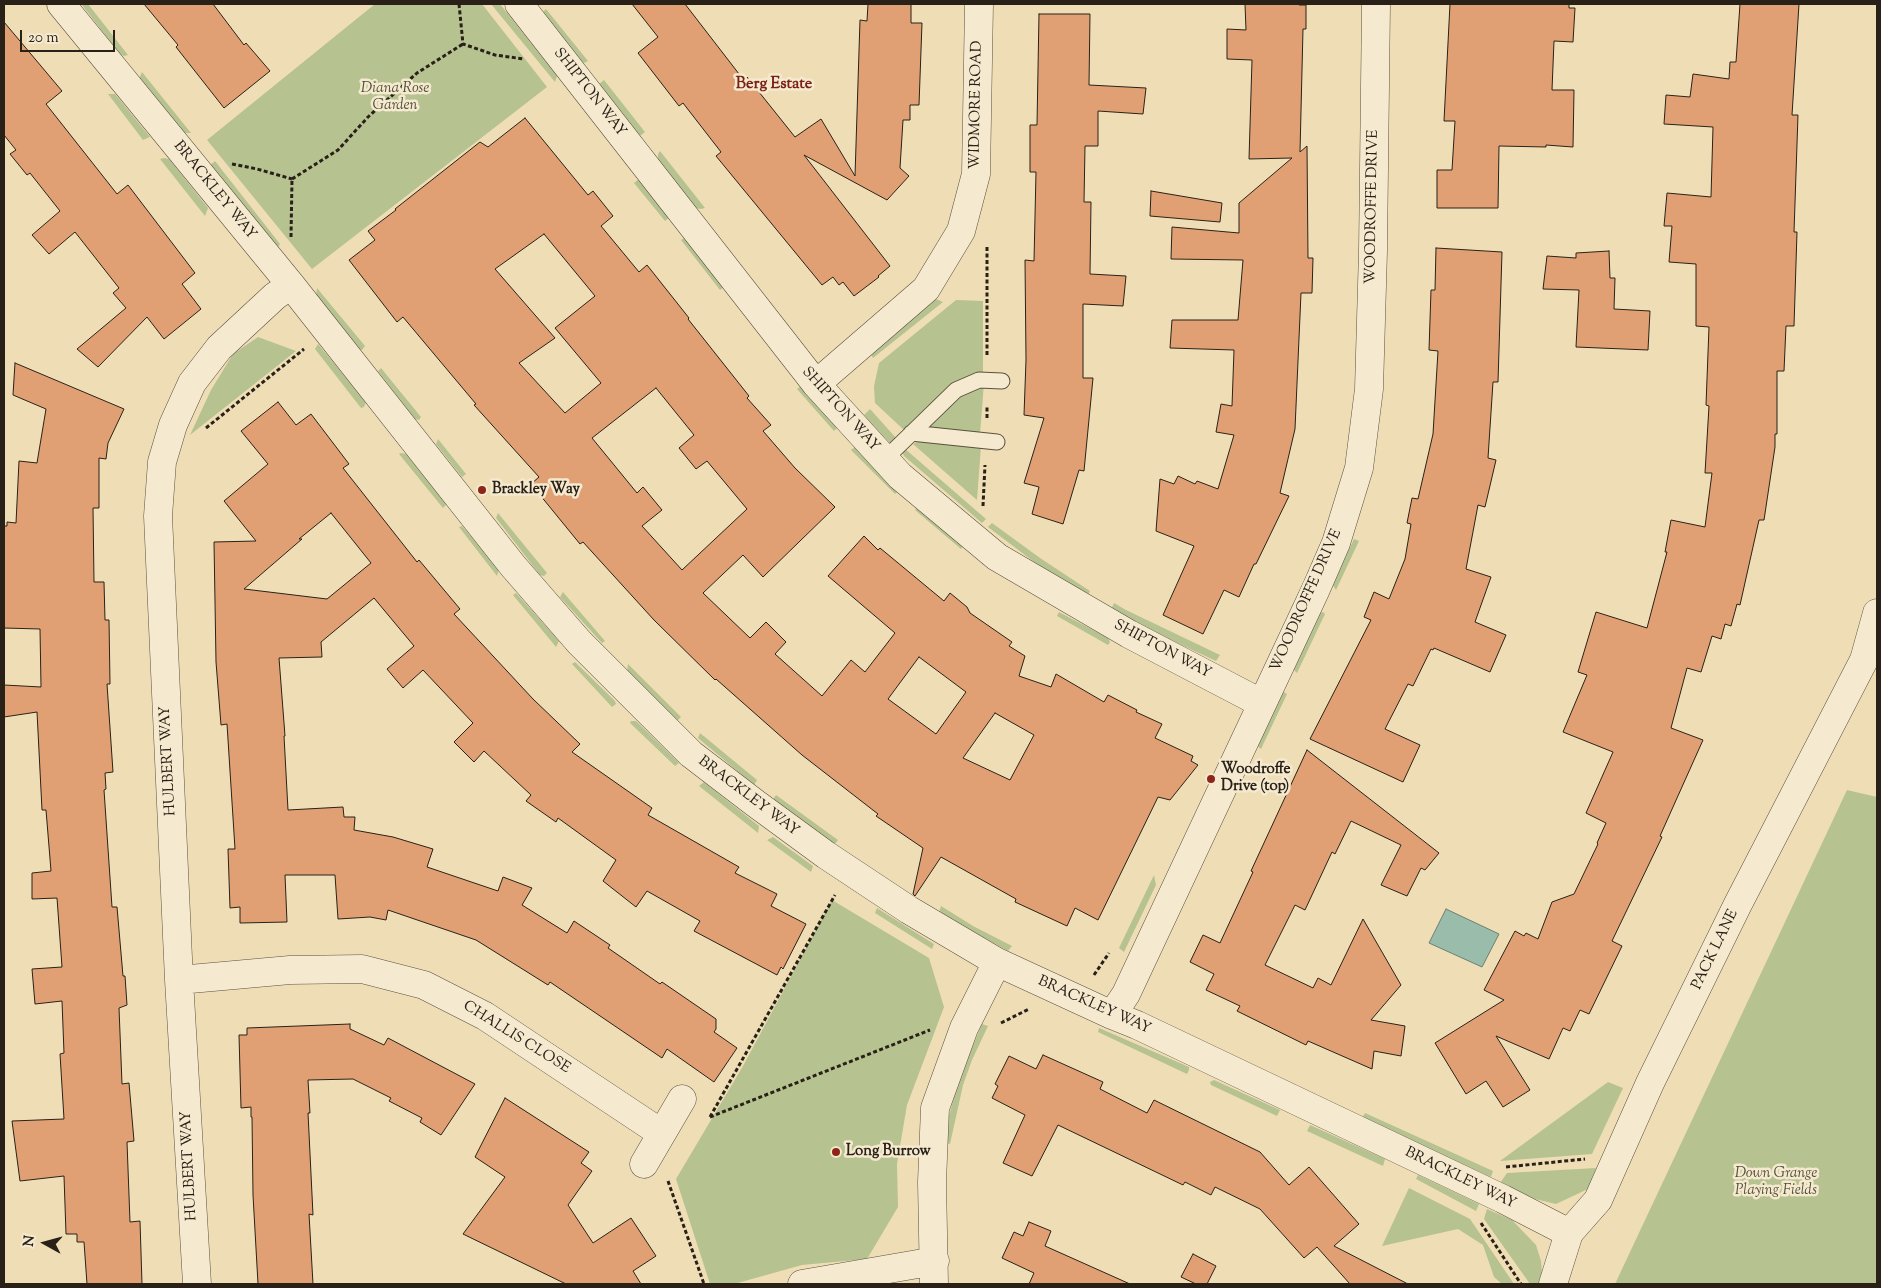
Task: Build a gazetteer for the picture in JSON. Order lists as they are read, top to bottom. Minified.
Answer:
{"streets":{"street":["SHIPTON WAY","WIDMORE ROAD","BRACKLEY WAY","WOODROFFE DRIVE","HULBERT WAY","PACK LANE","CHALLIS CLOSE"]},"crossings":[["SHIPTON WAY","WIDMORE ROAD"],["SHIPTON WAY","WOODROFFE DRIVE"],["BRACKLEY WAY","WOODROFFE DRIVE"],["BRACKLEY WAY","HULBERT WAY"],["BRACKLEY WAY","PACK LANE"],["HULBERT WAY","CHALLIS CLOSE"]],"districts":["Berg Estate"],"parks":["Diana Rose Garden","Down Grange Playing Fields"],"places":["Brackley Way","Woodroffe Drive (top)","Long Burrow"],"scale_bar":"20 m","north":"left"}
